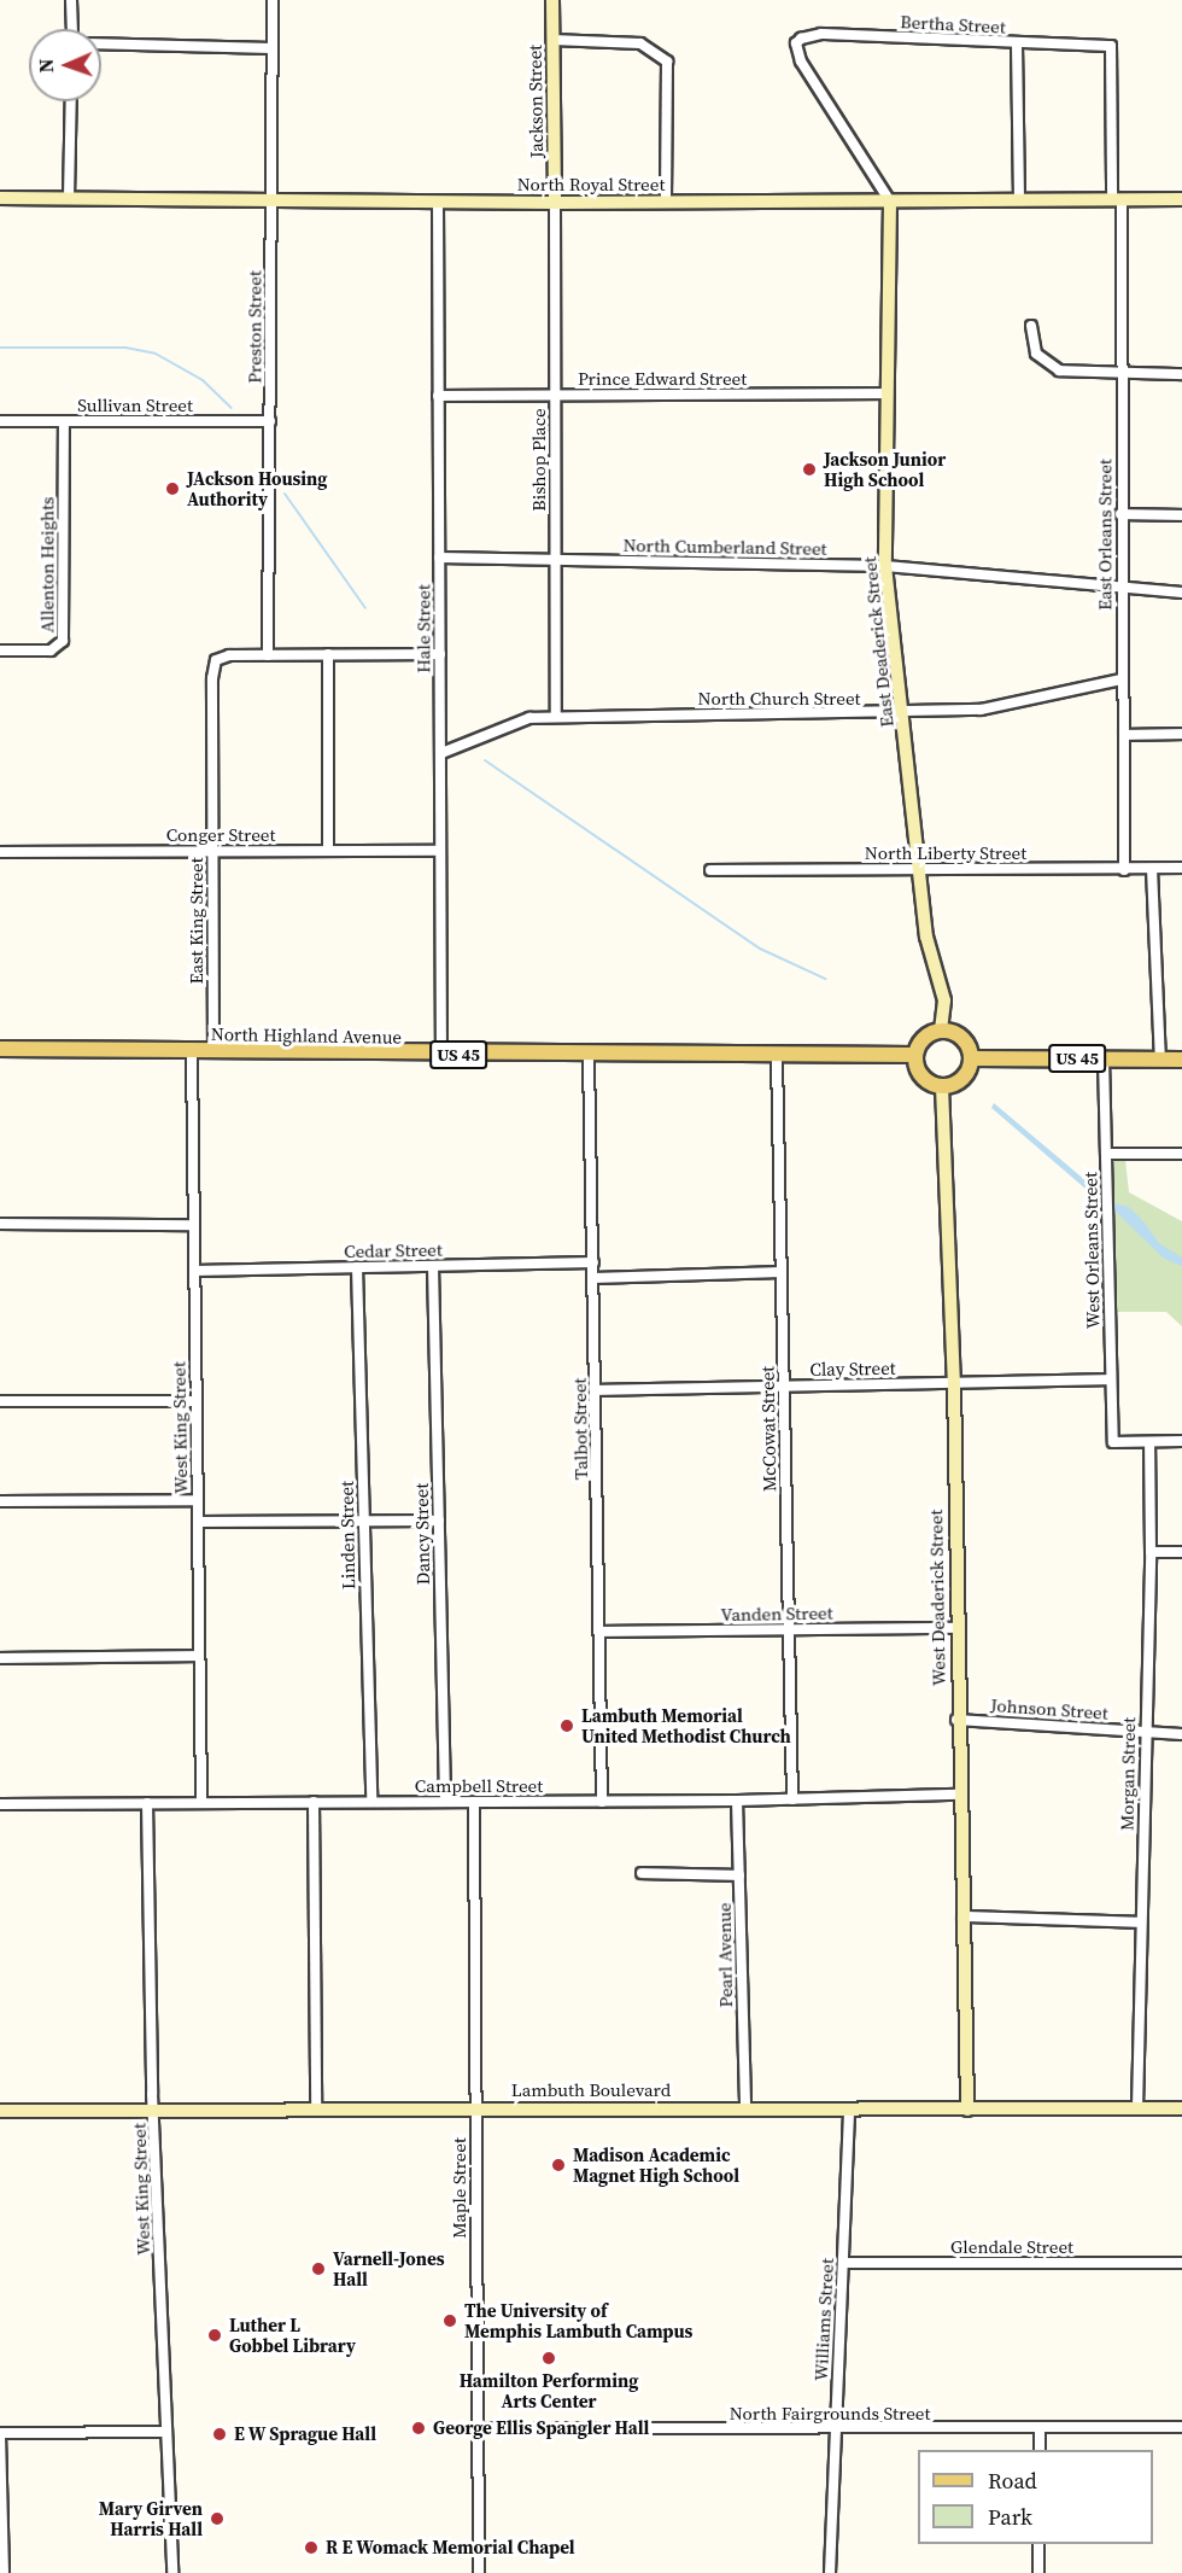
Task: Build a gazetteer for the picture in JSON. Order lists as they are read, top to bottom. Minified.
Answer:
{"streets":{"main road":["North Highland Avenue","US 45"],"street":["Bertha Street","Jackson Street","North Royal Street","Preston Street","Prince Edward Street","Sullivan Street","Bishop Place","East Orleans Street","North Cumberland Street","Allenton Heights","Hale Street","East Deaderick Street","North Church Street","Conger Street","North Liberty Street","East King Street","Cedar Street","West Orleans Street","Clay Street","West King Street","Talbot Street","McCowat Street","Dancy Street","Linden Street","West Deaderick Street","Vanden Street","Johnson Street","Morgan Street","Campbell Street","Pearl Avenue","Lambuth Boulevard","Maple Street","Glendale Street","Williams Street","North Fairgrounds Street"]},"crossings":[["Bertha Street","North Royal Street"],["Bertha Street","East Orleans Street"],["Bertha Street","East Deaderick Street"],["Jackson Street","North Royal Street"],["Jackson Street","Bishop Place"],["North Royal Street","Preston Street"],["North Royal Street","Bishop Place"],["North Royal Street","East Orleans Street"],["North Royal Street","Hale Street"],["North Royal Street","East Deaderick Street"],["Preston Street","Sullivan Street"],["Preston Street","East King Street"],["Prince Edward Street","Bishop Place"],["Prince Edward Street","Hale Street"],["Prince Edward Street","East Deaderick Street"],["Sullivan Street","Allenton Heights"],["Bishop Place","North Cumberland Street"],["Bishop Place","North Church Street"],["East Orleans Street","North Cumberland Street"],["East Orleans Street","North Church Street"],["East Orleans Street","North Liberty Street"],["North Cumberland Street","Hale Street"],["North Cumberland Street","East Deaderick Street"],["Hale Street","North Church Street"],["Hale Street","Conger Street"],["Hale Street","North Highland Avenue"],["East Deaderick Street","North Church Street"],["East Deaderick Street","North Liberty Street"],["East Deaderick Street","North Highland Avenue"],["East Deaderick Street","US 45"],["East Deaderick Street","West Deaderick Street"],["Conger Street","East King Street"],["East King Street","North Highland Avenue"],["North Highland Avenue","US 45"],["North Highland Avenue","West King Street"],["North Highland Avenue","Talbot Street"],["North Highland Avenue","McCowat Street"],["North Highland Avenue","West Deaderick Street"],["US 45","West Orleans Street"],["US 45","West Deaderick Street"],["Cedar Street","West King Street"],["Cedar Street","Talbot Street"],["Cedar Street","Dancy Street"],["Cedar Street","Linden Street"],["West Orleans Street","Clay Street"],["West Orleans Street","Morgan Street"],["Clay Street","Talbot Street"],["Clay Street","McCowat Street"],["Clay Street","West Deaderick Street"],["West King Street","Campbell Street"],["West King Street","Lambuth Boulevard"],["Talbot Street","Vanden Street"],["Talbot Street","Campbell Street"],["McCowat Street","Vanden Street"],["McCowat Street","Campbell Street"],["Dancy Street","Campbell Street"],["Linden Street","Campbell Street"],["West Deaderick Street","Vanden Street"],["West Deaderick Street","Johnson Street"],["West Deaderick Street","Campbell Street"],["West Deaderick Street","Lambuth Boulevard"],["Johnson Street","Morgan Street"],["Morgan Street","Lambuth Boulevard"],["Campbell Street","Pearl Avenue"],["Campbell Street","Maple Street"],["Pearl Avenue","Lambuth Boulevard"],["Lambuth Boulevard","Maple Street"],["Lambuth Boulevard","Williams Street"],["Maple Street","North Fairgrounds Street"],["Glendale Street","Williams Street"],["Williams Street","North Fairgrounds Street"]],"places":["Jackson Junior High School","JAckson Housing Authority","Lambuth Memorial United Methodist Church","Madison Academic Magnet High School","Varnell-Jones Hall","The University of Memphis Lambuth Campus","Luther L Gobbel Library","Hamilton Performing Arts Center","George Ellis Spangler Hall","E W Sprague Hall","Mary Girven Harris Hall","R E Womack Memorial Chapel"],"legend":["Road","Park"],"north":"left"}
